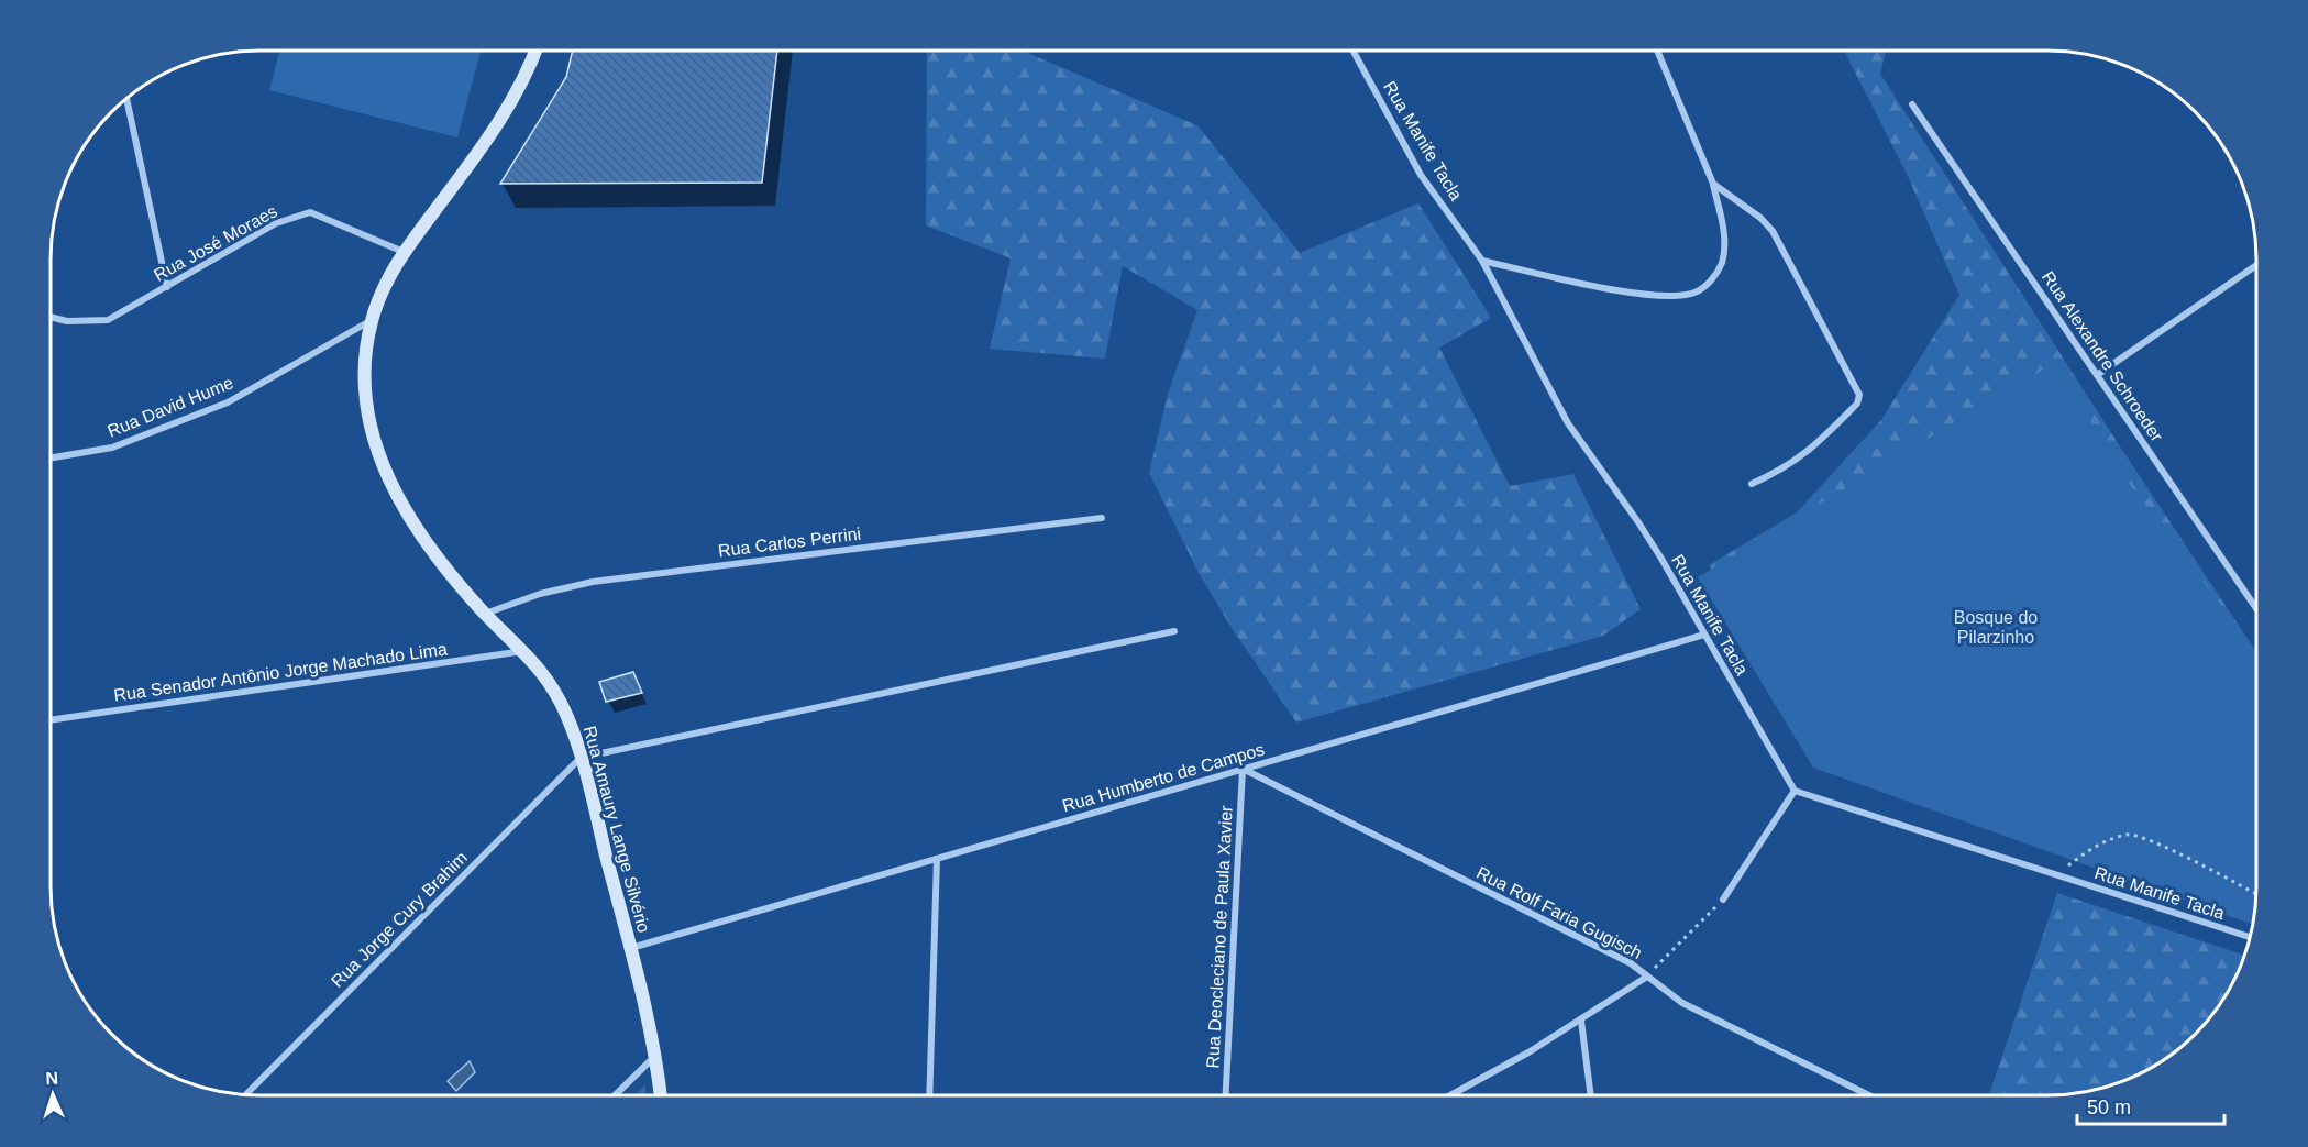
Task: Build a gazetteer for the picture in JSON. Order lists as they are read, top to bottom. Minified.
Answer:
{"streets":{"main road":["Rua Amaury Lange Silvério"],"street":["Rua Manife Tacla","Rua José Moraes","Rua Alexandre Schroeder","Rua David Hume","Rua Carlos Perrini","Rua Senador Antônio Jorge Machado Lima","Rua Humberto de Campos","Rua Rolf Faria Gugisch","Rua Jorge Cury Brahim","Rua Deocleciano de Paula Xavier"]},"crossings":[["Rua Manife Tacla","Rua Humberto de Campos"],["Rua José Moraes","Rua Amaury Lange Silvério"],["Rua David Hume","Rua Amaury Lange Silvério"],["Rua Carlos Perrini","Rua Amaury Lange Silvério"],["Rua Senador Antônio Jorge Machado Lima","Rua Amaury Lange Silvério"],["Rua Humberto de Campos","Rua Amaury Lange Silvério"],["Rua Humberto de Campos","Rua Rolf Faria Gugisch"],["Rua Humberto de Campos","Rua Deocleciano de Paula Xavier"],["Rua Amaury Lange Silvério","Rua Jorge Cury Brahim"],["Rua Rolf Faria Gugisch","Rua Deocleciano de Paula Xavier"]],"parks":["Bosque do Pilarzinho"],"scale_bar":"50 m","north":"top"}
